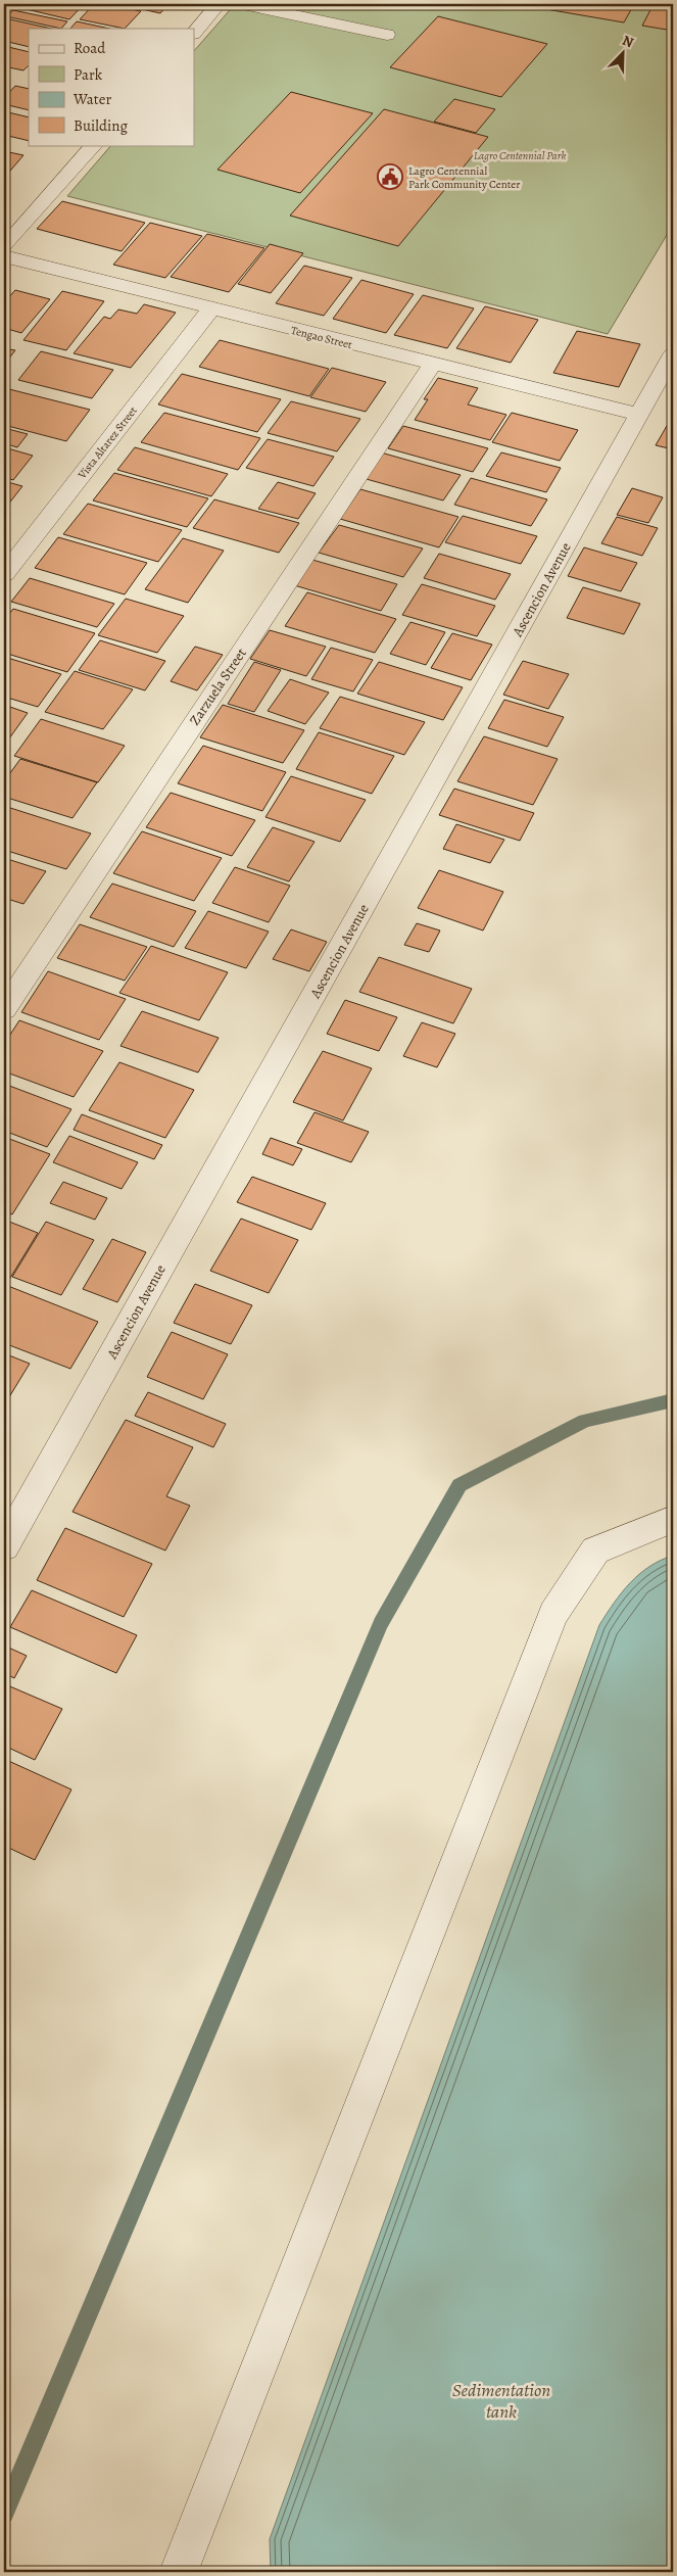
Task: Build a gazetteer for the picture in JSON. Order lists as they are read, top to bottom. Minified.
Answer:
{"streets":{"street":["Tengao Street","Vista Altarez Street","Ascencion Avenue","Zarzuela Street"]},"crossings":[["Tengao Street","Vista Altarez Street"],["Tengao Street","Ascencion Avenue"],["Tengao Street","Zarzuela Street"]],"water":["Sedimentation tank"],"parks":["Lagro Centennial Park"],"places":{"public building":["Lagro Centennial Park Community Center"]},"legend":["Road","Park","Water","Building"],"north":"top right"}
